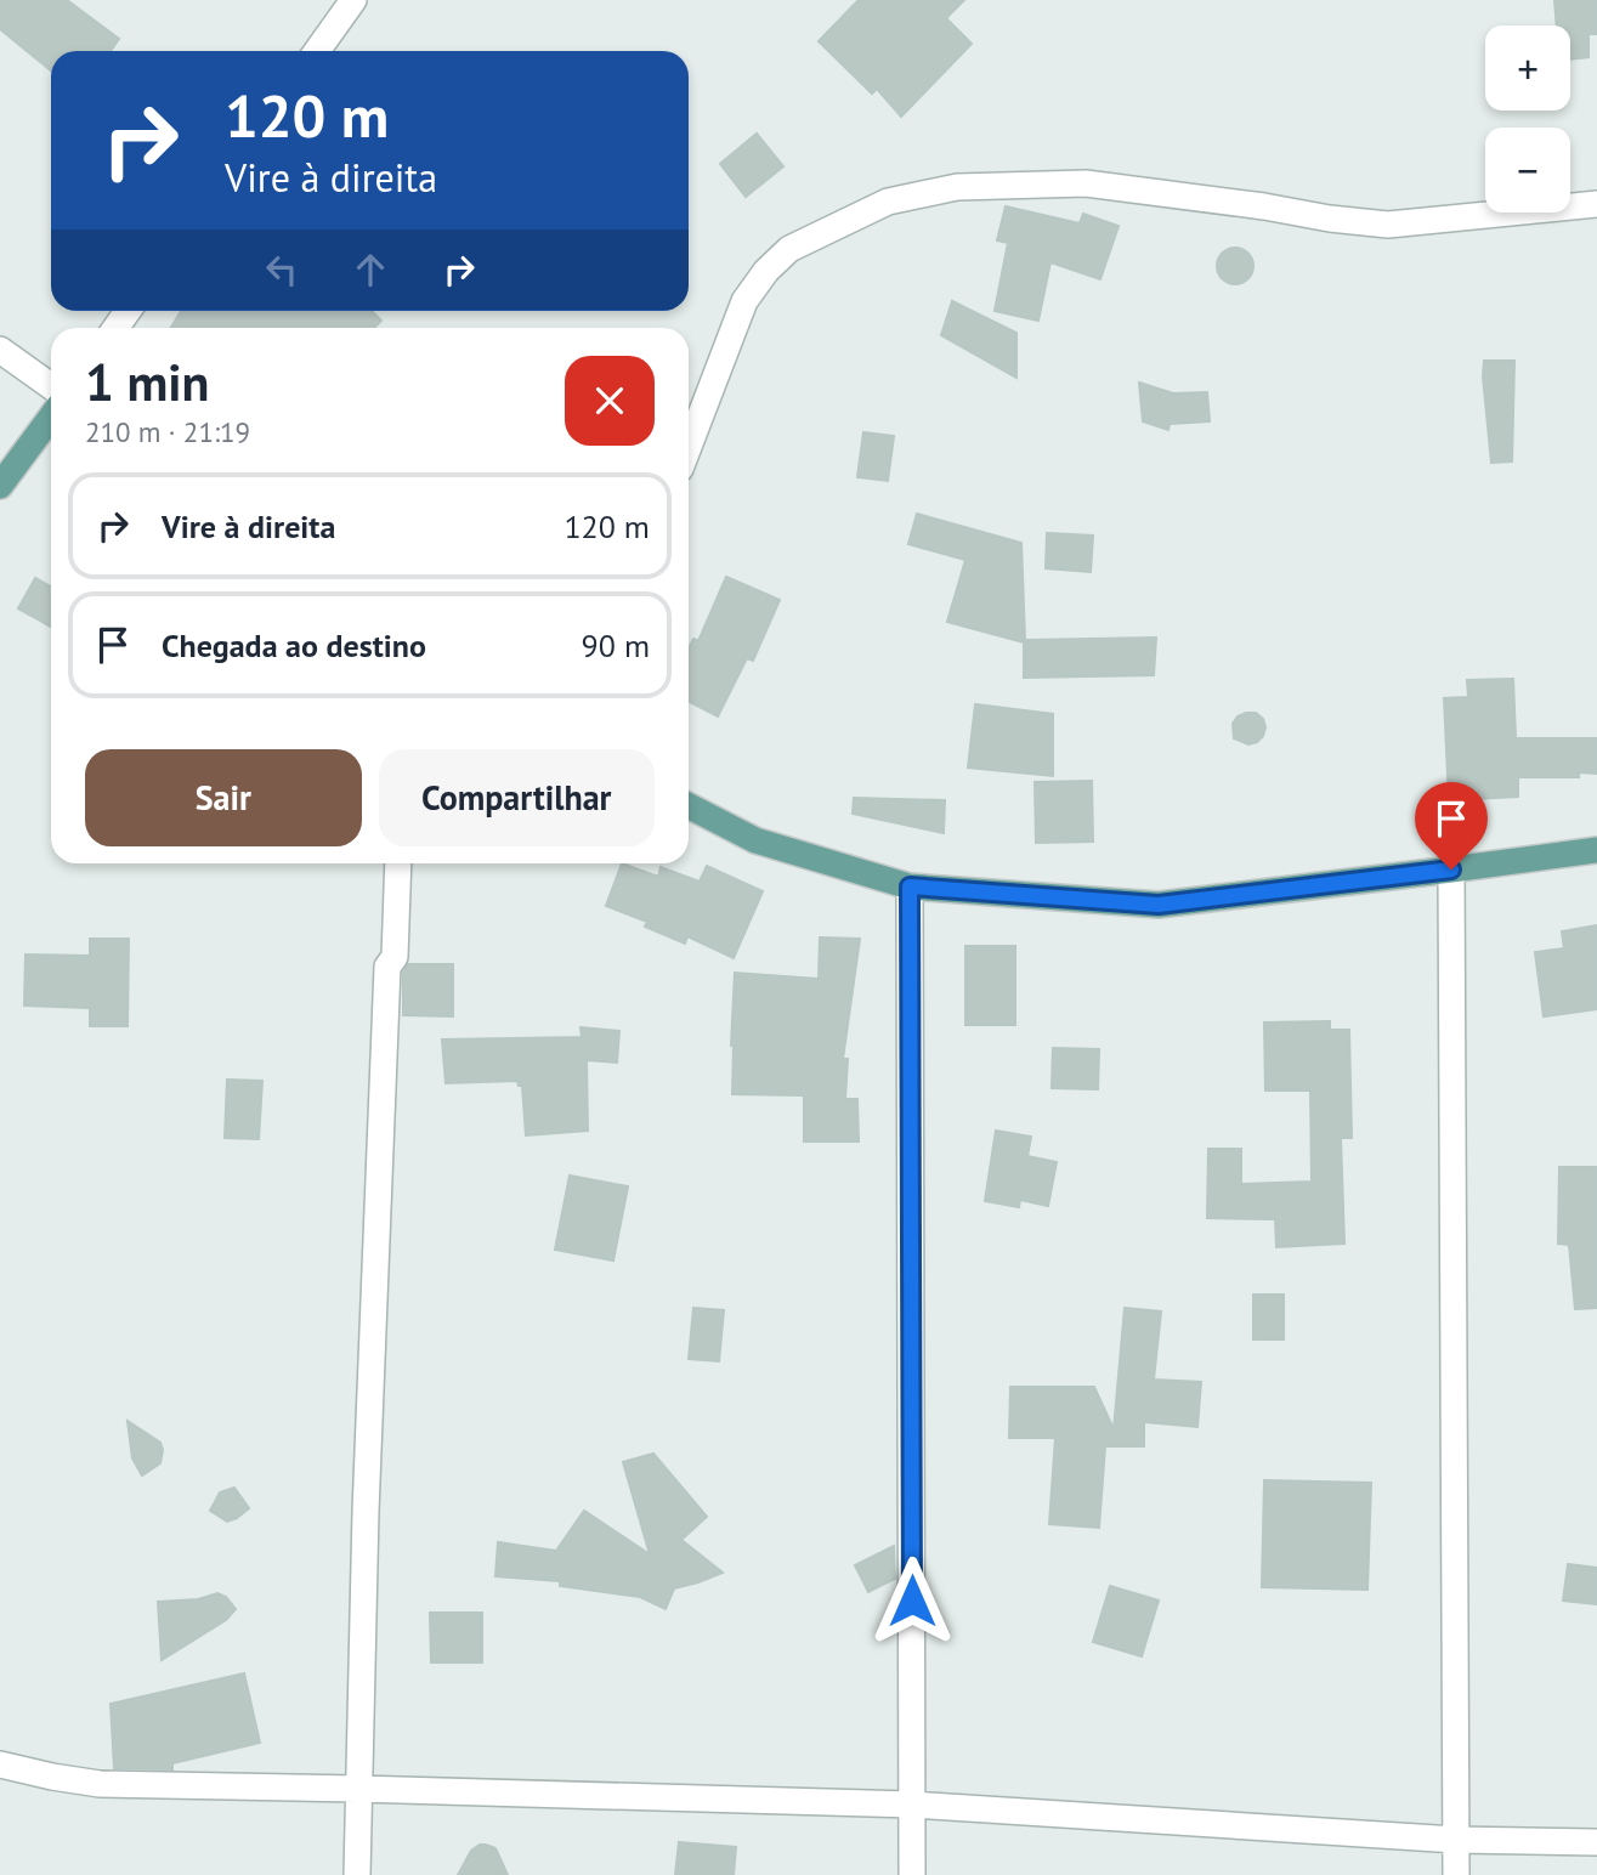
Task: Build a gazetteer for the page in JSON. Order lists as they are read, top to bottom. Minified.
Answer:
{"page":{"map_buttons":["+","−"],"turn":["120 m","Vire à direita"],"heading":["1 min","210 m · 21:19"],"list":[{"name":"Vire à direita","value":"120 m"},{"name":"Chegada ao destino","value":"90 m"}],"buttons":["Sair","Compartilhar"]}}
